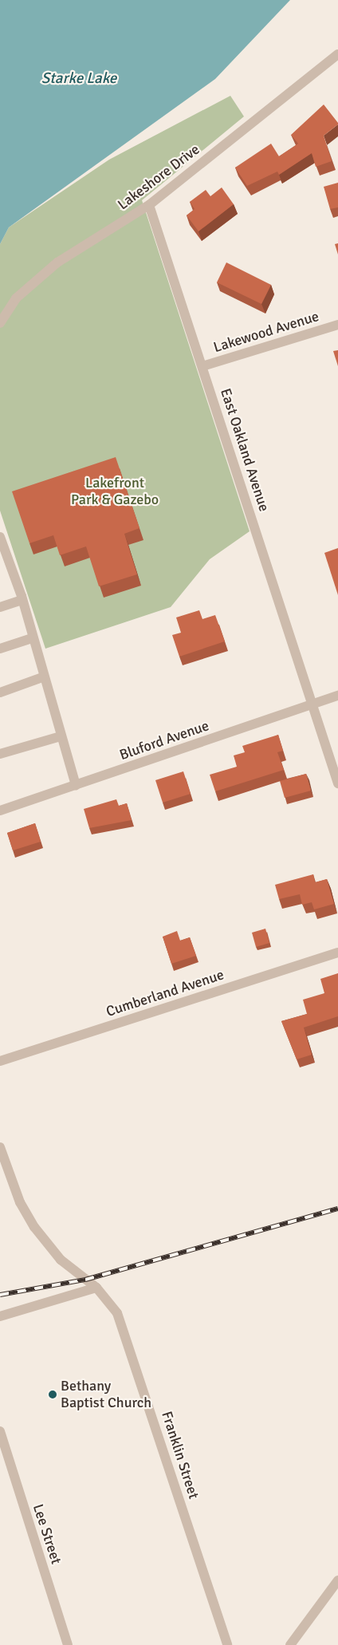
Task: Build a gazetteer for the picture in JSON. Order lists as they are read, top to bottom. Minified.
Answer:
{"streets":{"street":["Lakeshore Drive","Lakewood Avenue","East Oakland Avenue","Bluford Avenue","Cumberland Avenue","Franklin Street","Lee Street"]},"crossings":[["Lakeshore Drive","East Oakland Avenue"],["Lakewood Avenue","East Oakland Avenue"],["East Oakland Avenue","Bluford Avenue"]],"water":["Starke Lake"],"parks":["Lakefront Park & Gazebo"],"places":["Bethany Baptist Church"]}
